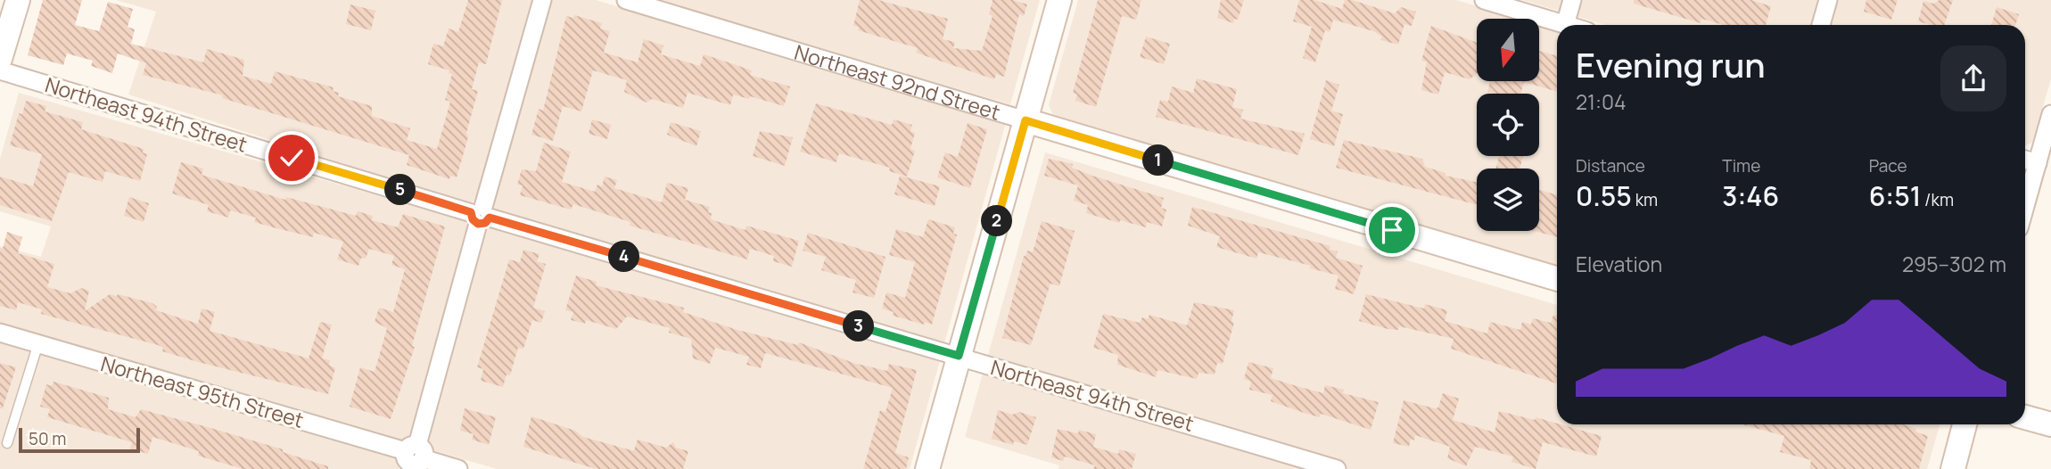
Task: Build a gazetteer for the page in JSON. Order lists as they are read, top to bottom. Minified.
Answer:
{"streets":{"street":["Northeast 92nd Street","Northeast 94th Street","Northeast 95th Street"]},"scale_bar":"50 m","north":"bottom","page":{"heading":["Evening run","21:04"],"stats":[["Distance","0.55 km"],["Time","3:46"],["Pace","6:51 /km"]],"pins":["1","5","2","4","3"],"chart":["Elevation","295–302 m"],"scale":"50 m"}}
